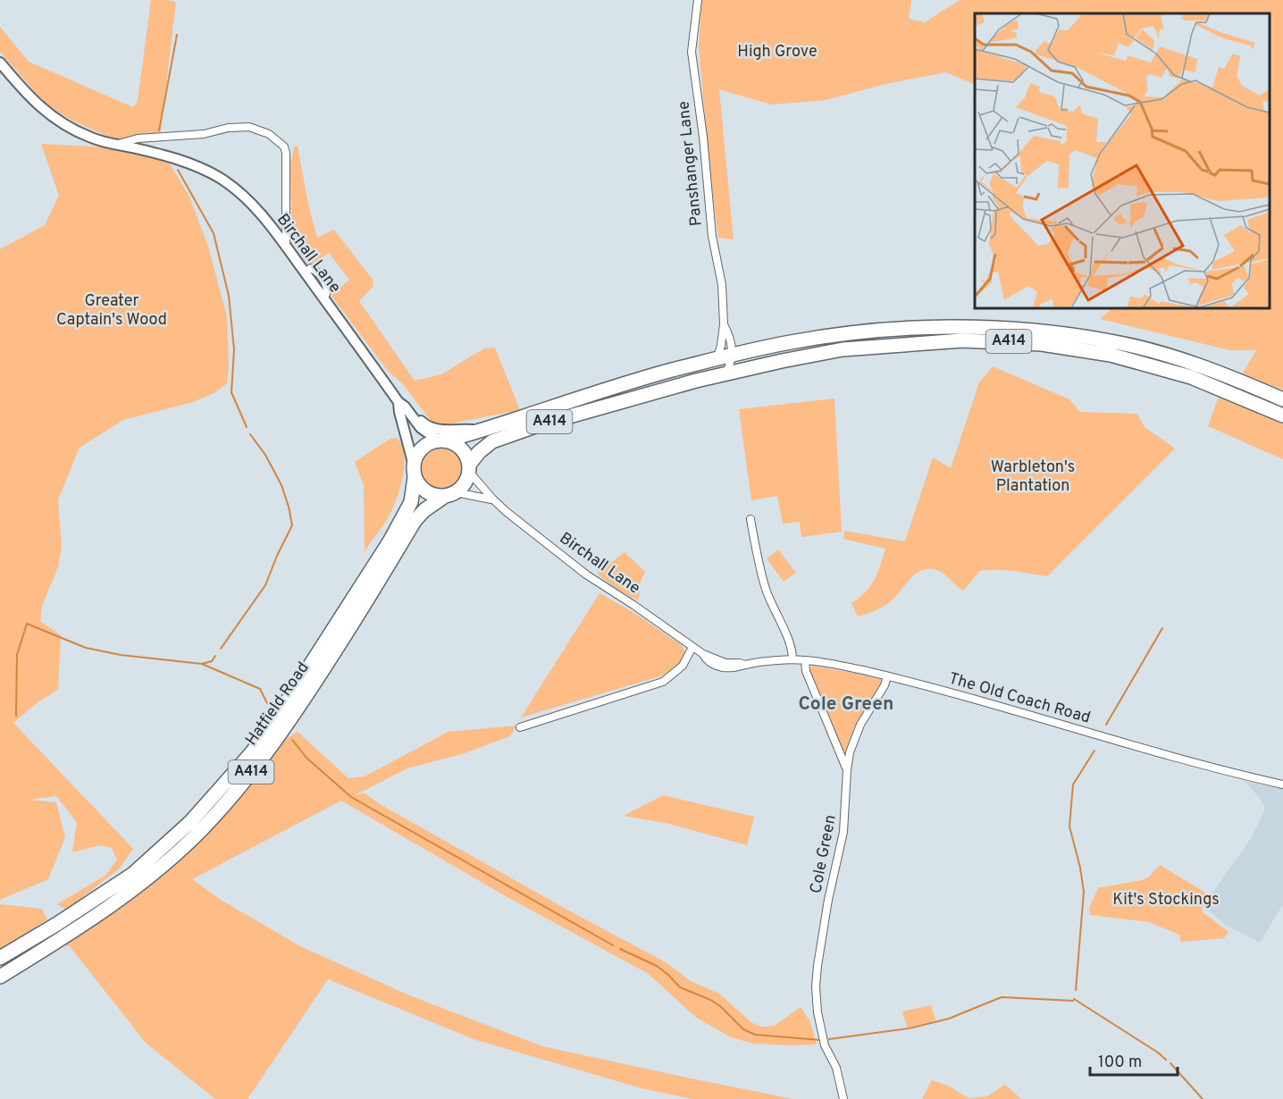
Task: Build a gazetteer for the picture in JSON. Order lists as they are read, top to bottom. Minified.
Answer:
{"streets":{"highway":["A414","Hatfield Road"],"main road":["Birchall Lane"],"street":["Panshanger Lane","The Old Coach Road","Cole Green"]},"crossings":[["Panshanger Lane","A414"],["Birchall Lane","A414"],["Birchall Lane","The Old Coach Road"],["Birchall Lane","Hatfield Road"],["A414","Hatfield Road"],["The Old Coach Road","Cole Green"]],"districts":["Cole Green"],"parks":["High Grove","Greater Captain's Wood","Warbleton's Plantation","Kit's Stockings"],"scale_bar":"100 m"}
